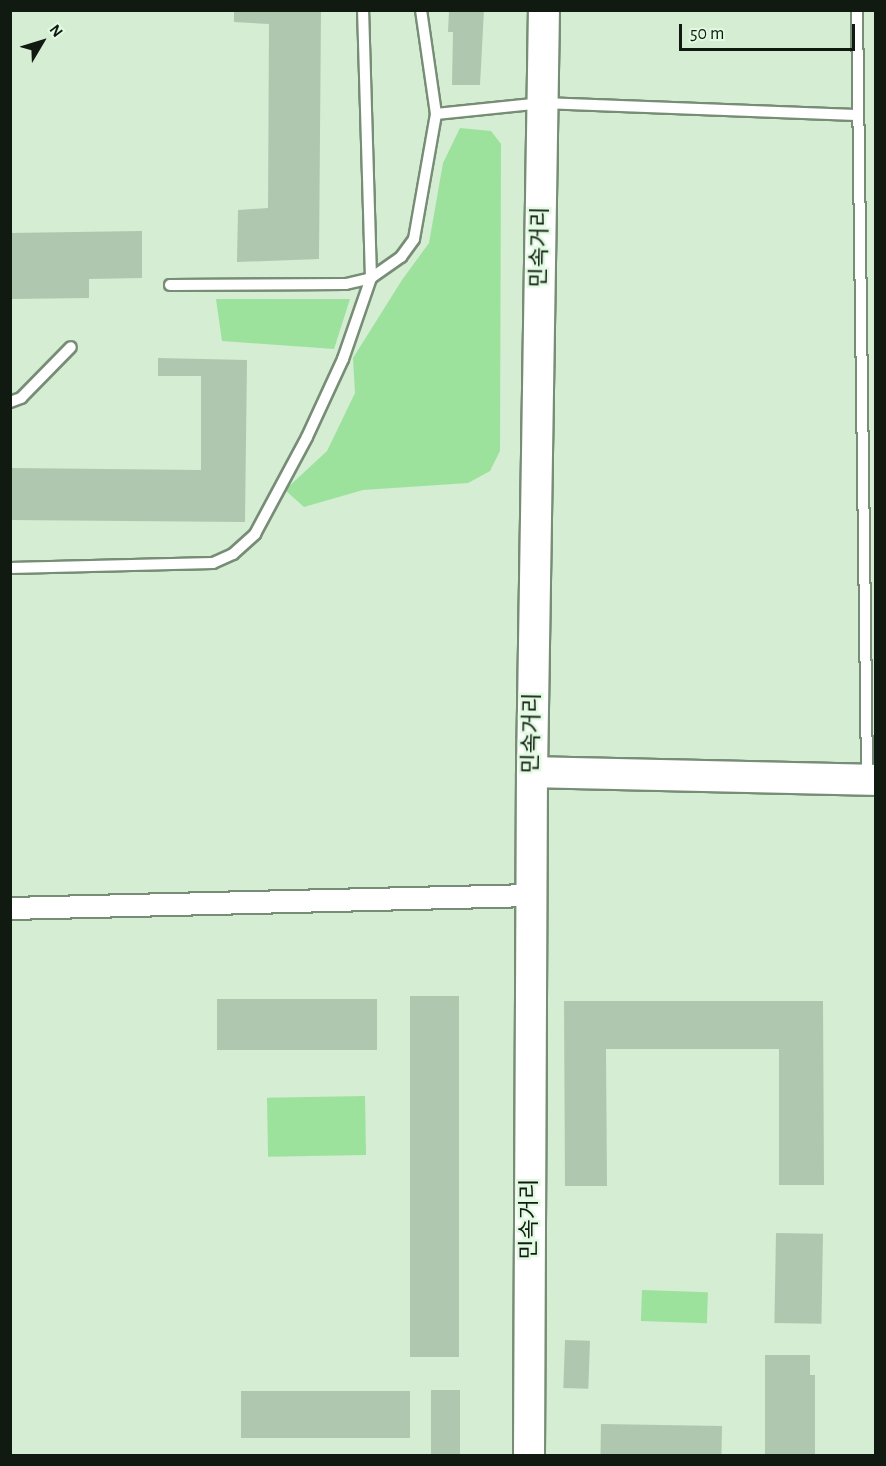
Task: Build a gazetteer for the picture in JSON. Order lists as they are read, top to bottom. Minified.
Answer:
{"streets":{"street":["민속거리"]},"scale_bar":"50 m","north":"top right"}
